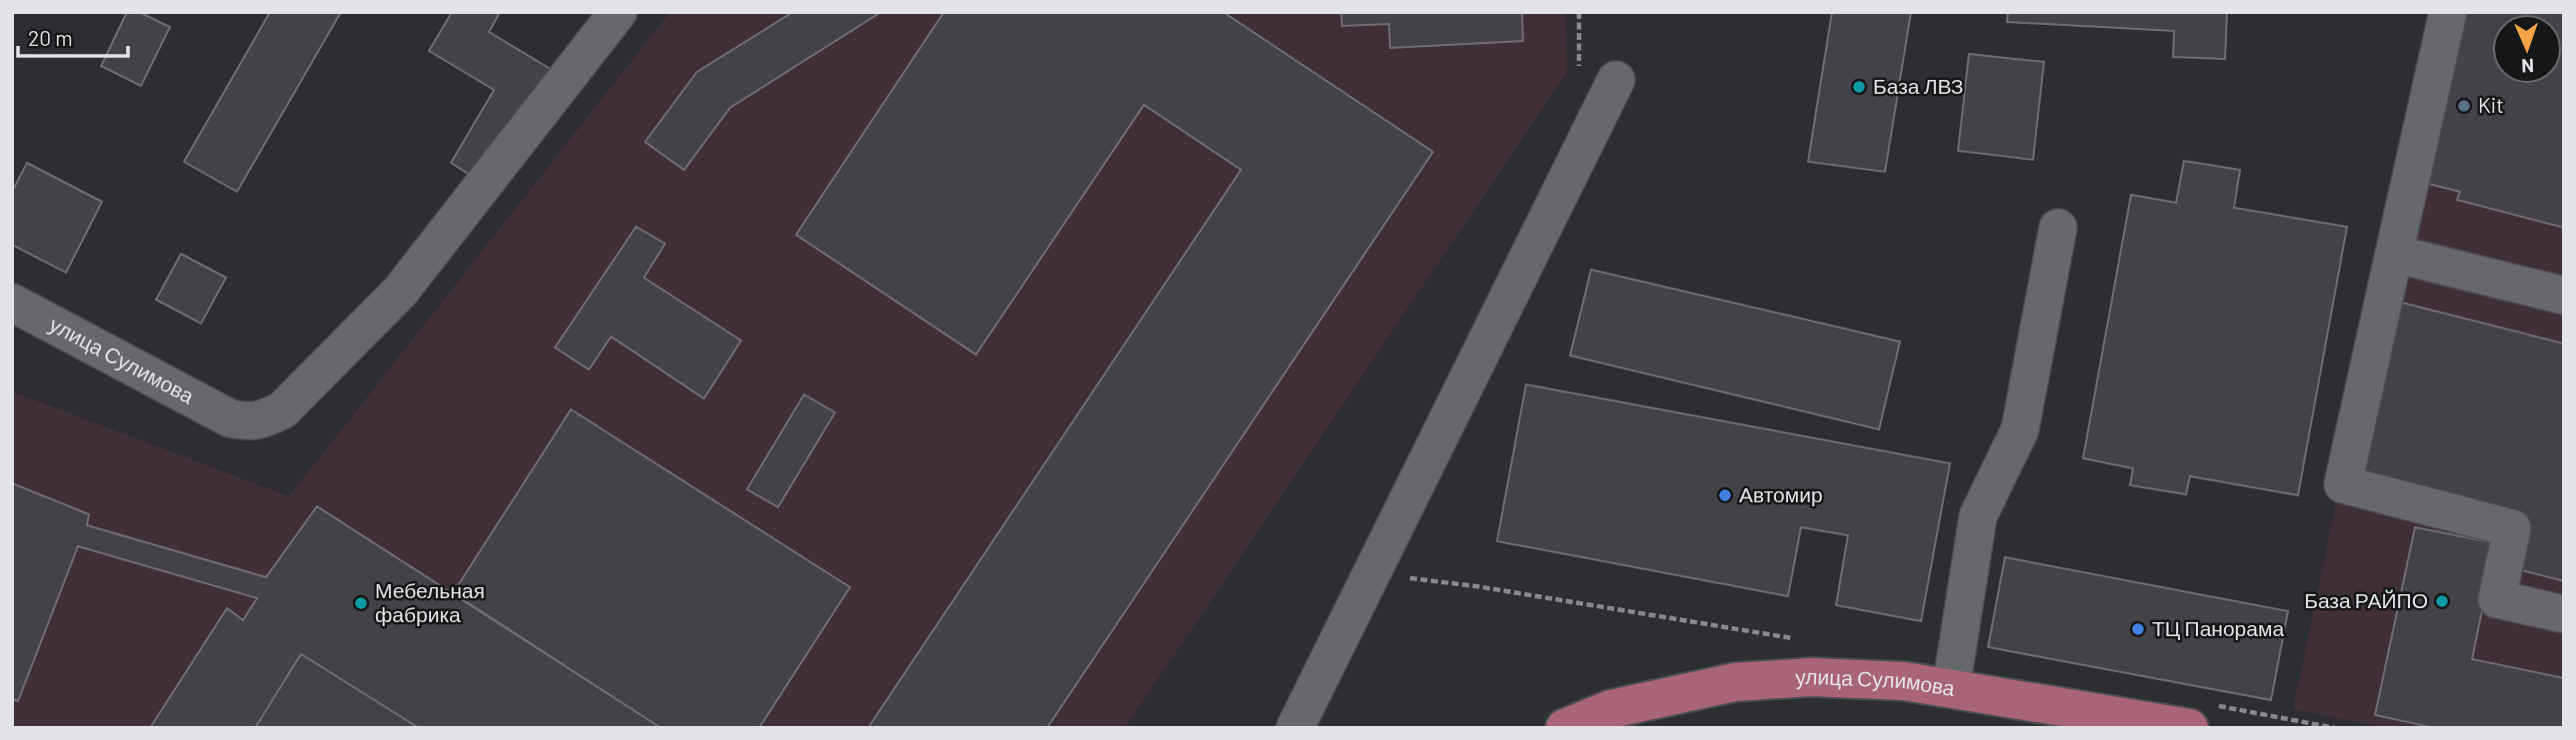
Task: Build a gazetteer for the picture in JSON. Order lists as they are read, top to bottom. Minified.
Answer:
{"streets":{"main road":["улица Сулимова"]},"places":["База ЛВЗ","Kit","Автомир","База РАЙПО","Мебельная фабрика","ТЦ Панорама"],"scale_bar":"20 m","north":"bottom"}
